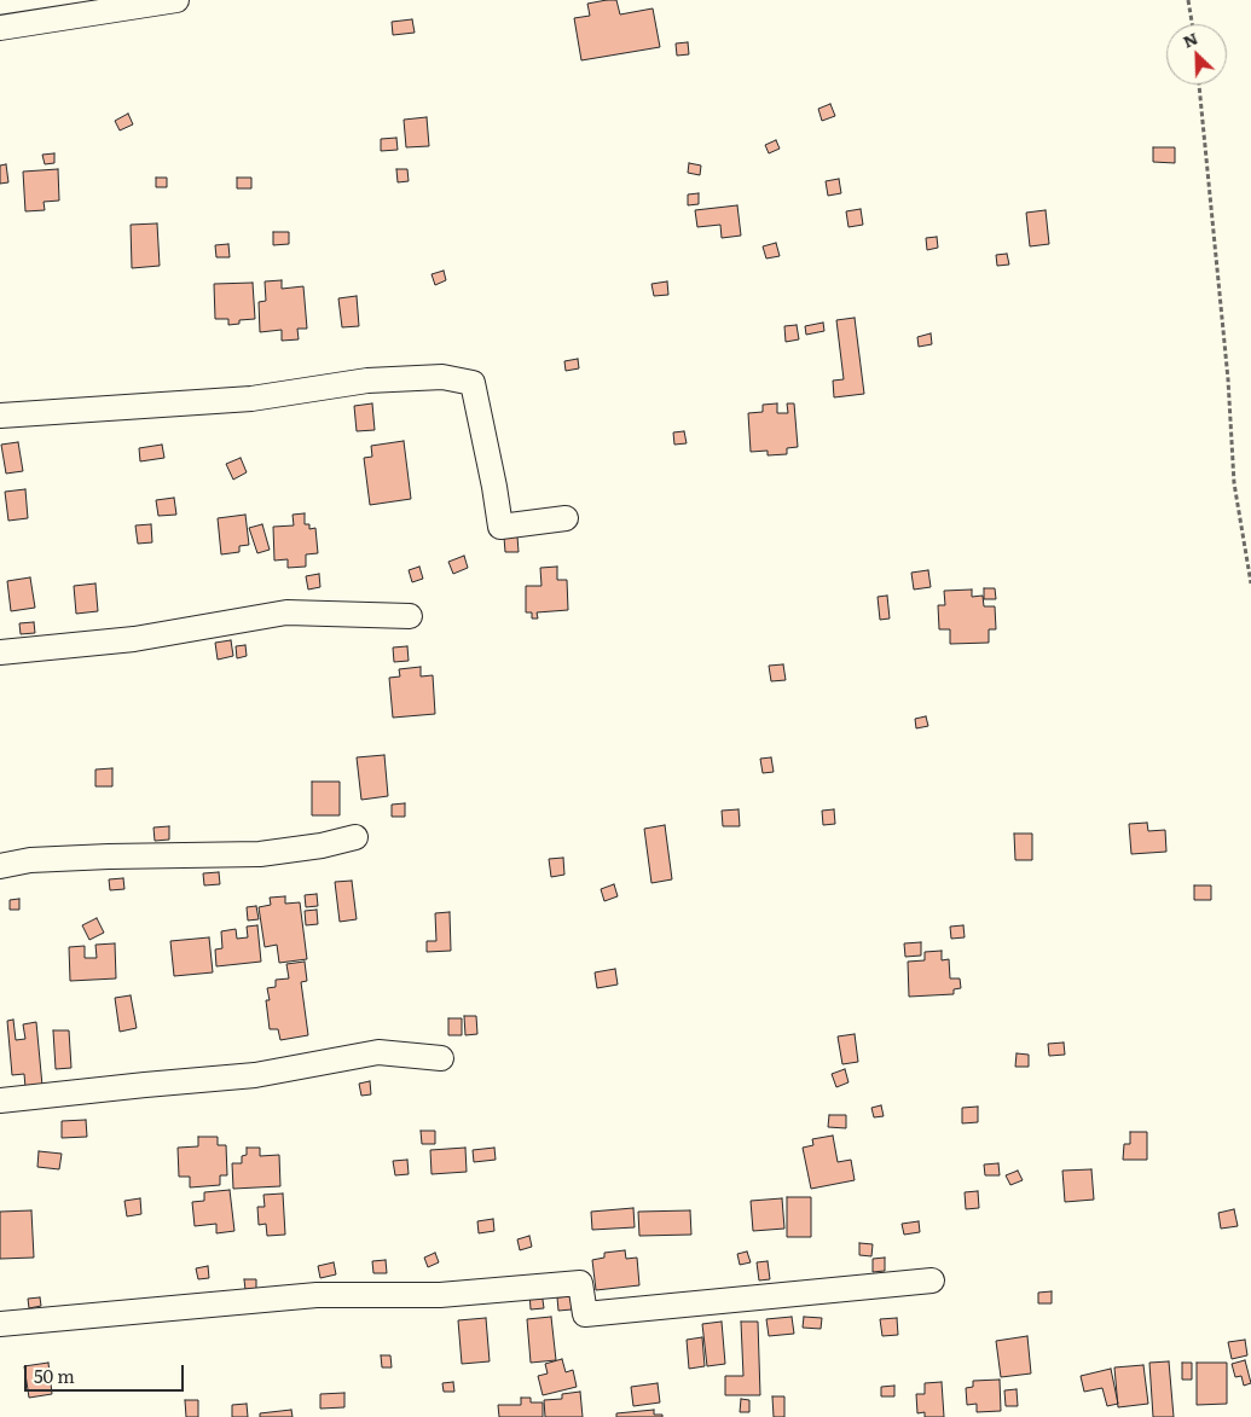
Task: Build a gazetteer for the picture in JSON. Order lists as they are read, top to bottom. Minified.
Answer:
{"scale_bar":"50 m","north":"top left"}
